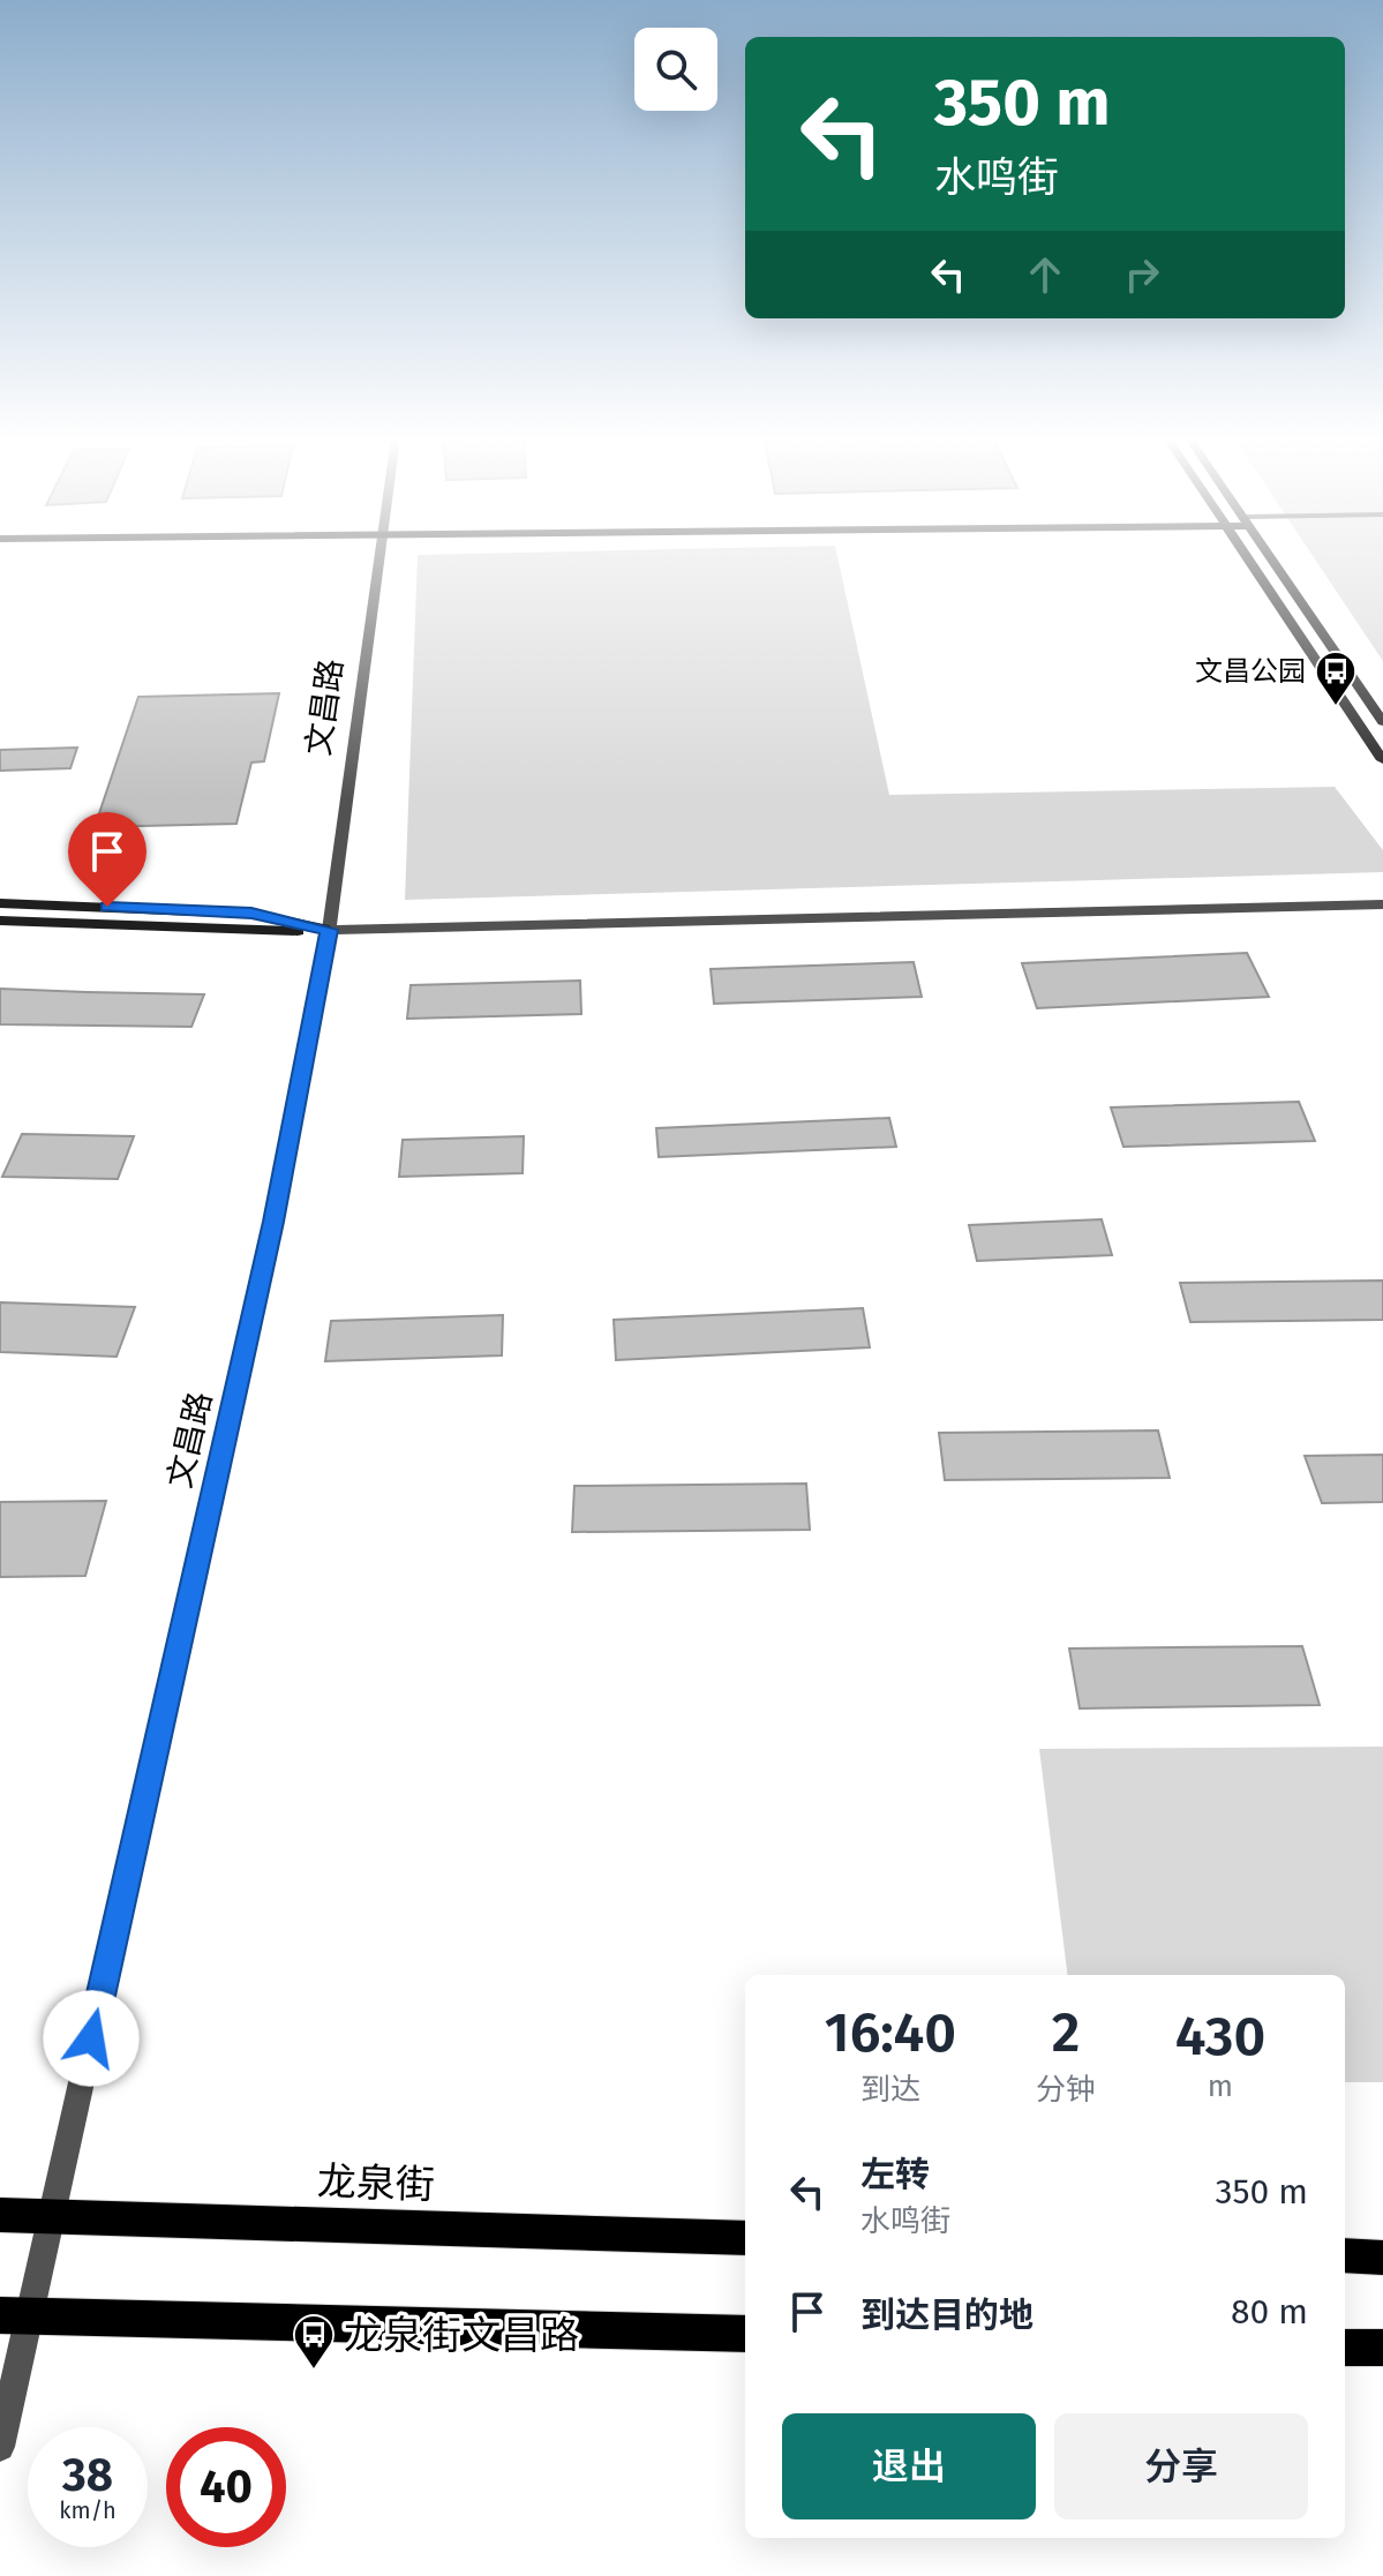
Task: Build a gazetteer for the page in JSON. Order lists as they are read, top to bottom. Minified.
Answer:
{"streets":{"main road":["龙泉街"],"street":["文昌路"]},"crossings":[["文昌路","龙泉街"]],"places":{"bus stop":["文昌公园","龙泉街文昌路"]},"page":{"turn":["350 m","水鸣街"],"eta":["16:40","到达","2","分钟","430","m"],"list":[{"name":"左转","note":"水鸣街","value":"350 m"},{"name":"到达目的地","value":"80 m"}],"buttons":["退出","分享"],"speed":"38 km/h","limit":"40"}}
